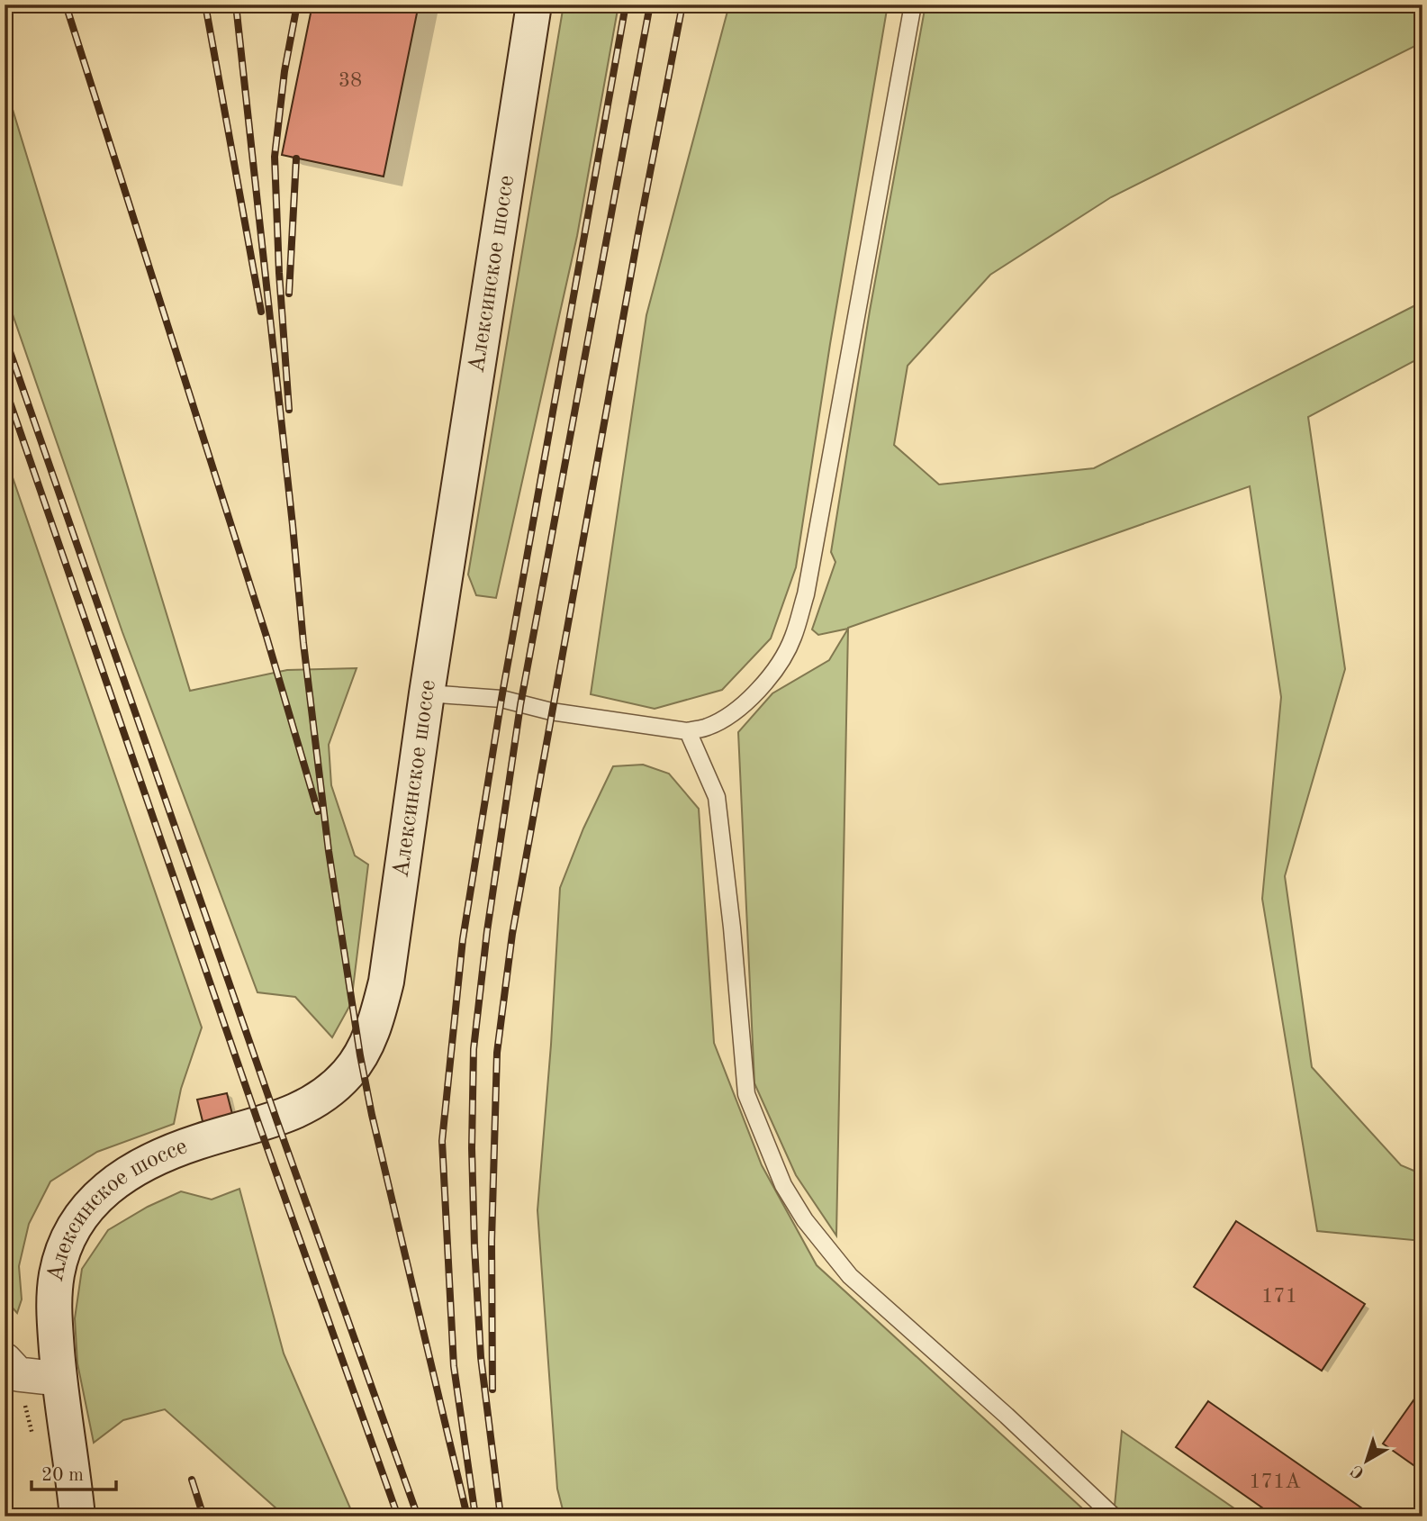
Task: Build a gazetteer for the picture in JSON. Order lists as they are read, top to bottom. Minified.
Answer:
{"streets":{"main road":["Алексинское шоссе"]},"house_numbers":["38","171","171А"],"scale_bar":"20 m","north":"bottom left"}
